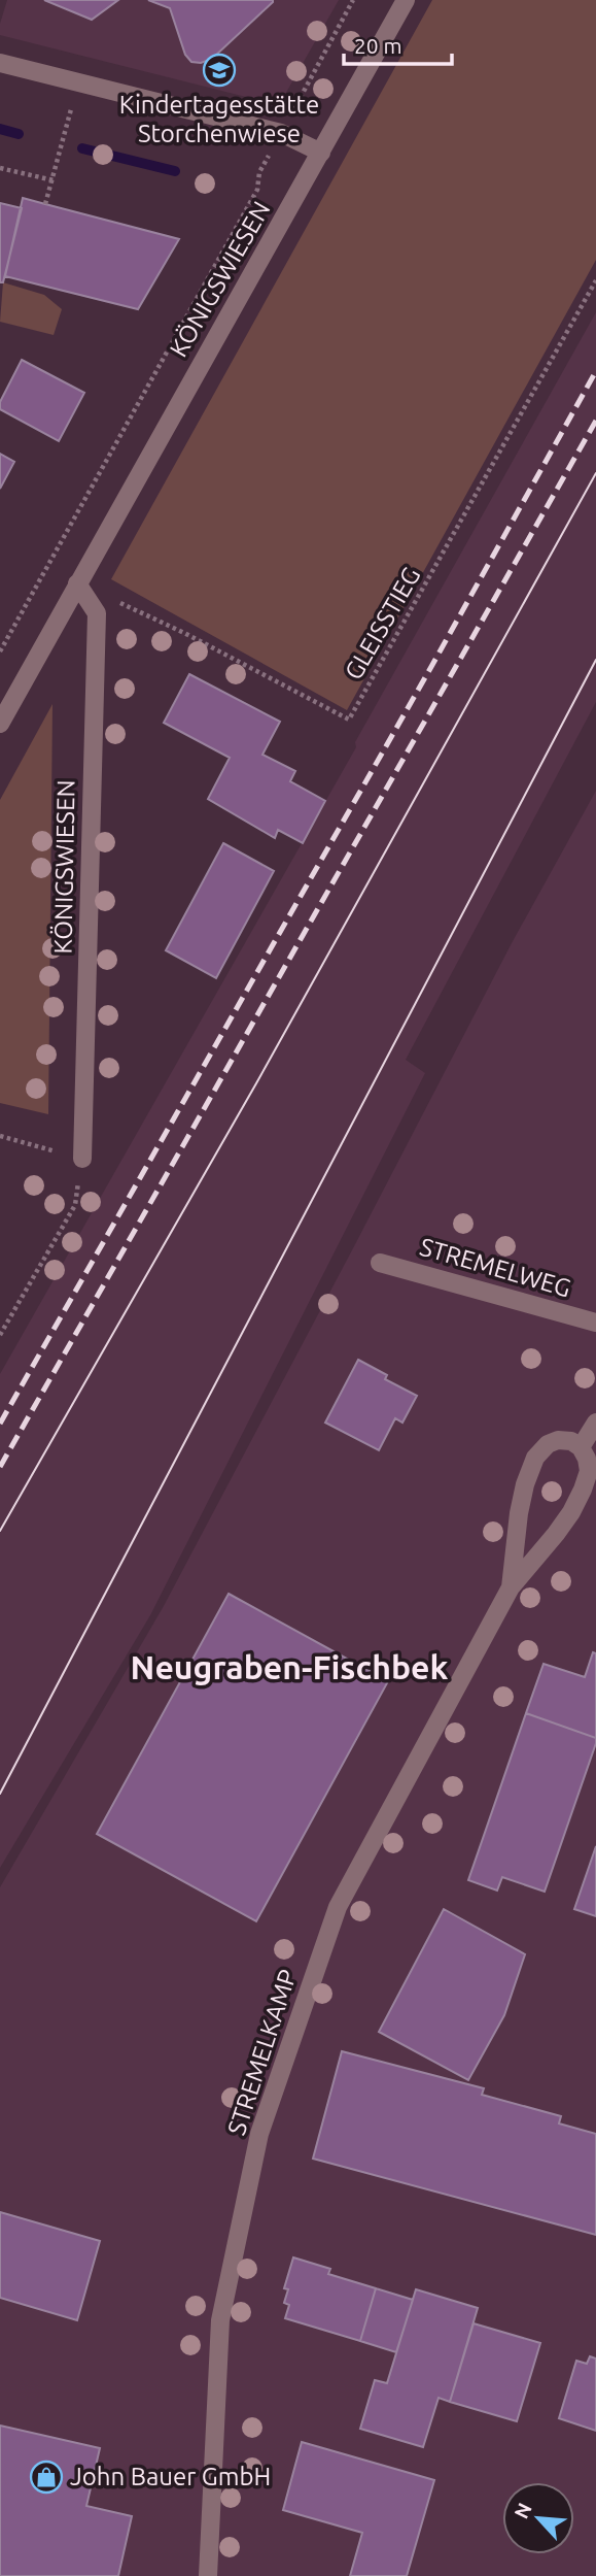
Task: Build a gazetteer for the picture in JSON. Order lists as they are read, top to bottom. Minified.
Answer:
{"streets":{"street":["KÖNIGSWIESEN","STREMELWEG","STREMELKAMP"],"path":["GLEISSTIEG"]},"crossings":[["KÖNIGSWIESEN","GLEISSTIEG"]],"districts":["Neugraben-Fischbek"],"places":{"school or university":["Kindertagesstätte Storchenwiese"],"shop":["John Bauer GmbH"]},"scale_bar":"20 m","north":"top left"}
